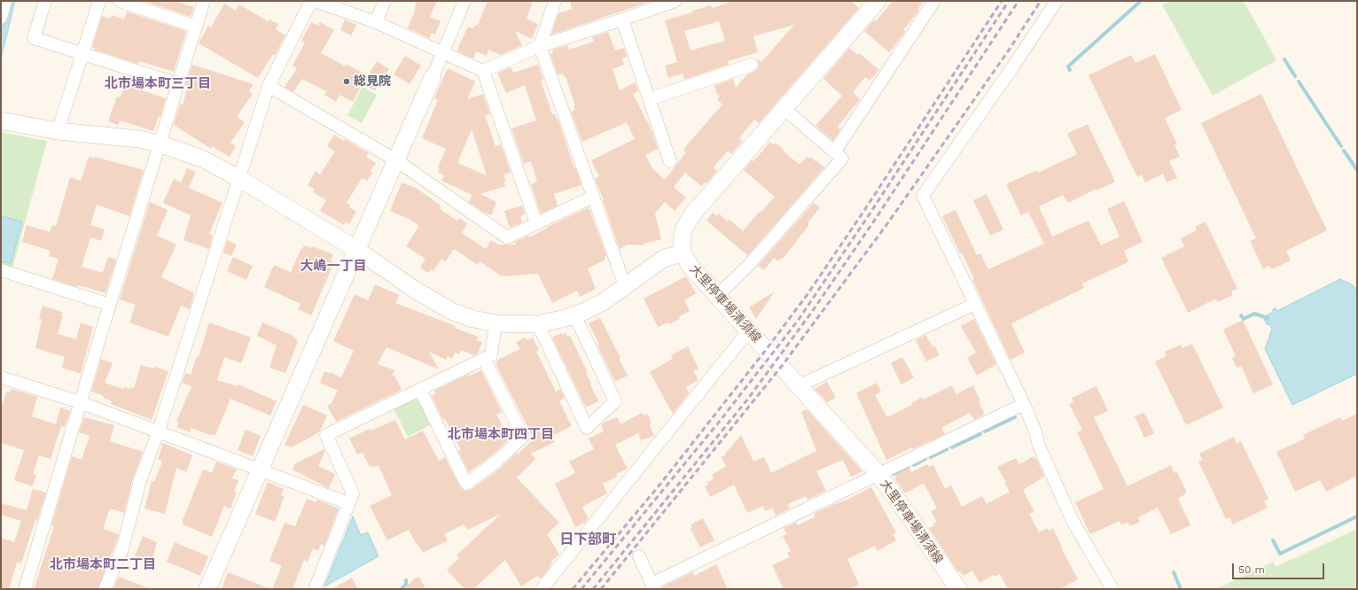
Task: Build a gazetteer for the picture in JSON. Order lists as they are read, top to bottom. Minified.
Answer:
{"streets":{"street":["大里停車場清須線"]},"districts":["北市場本町三丁目","大嶋一丁目","北市場本町四丁目","日下部町","北市場本町二丁目"],"places":["総見院"],"scale_bar":"50 m"}
